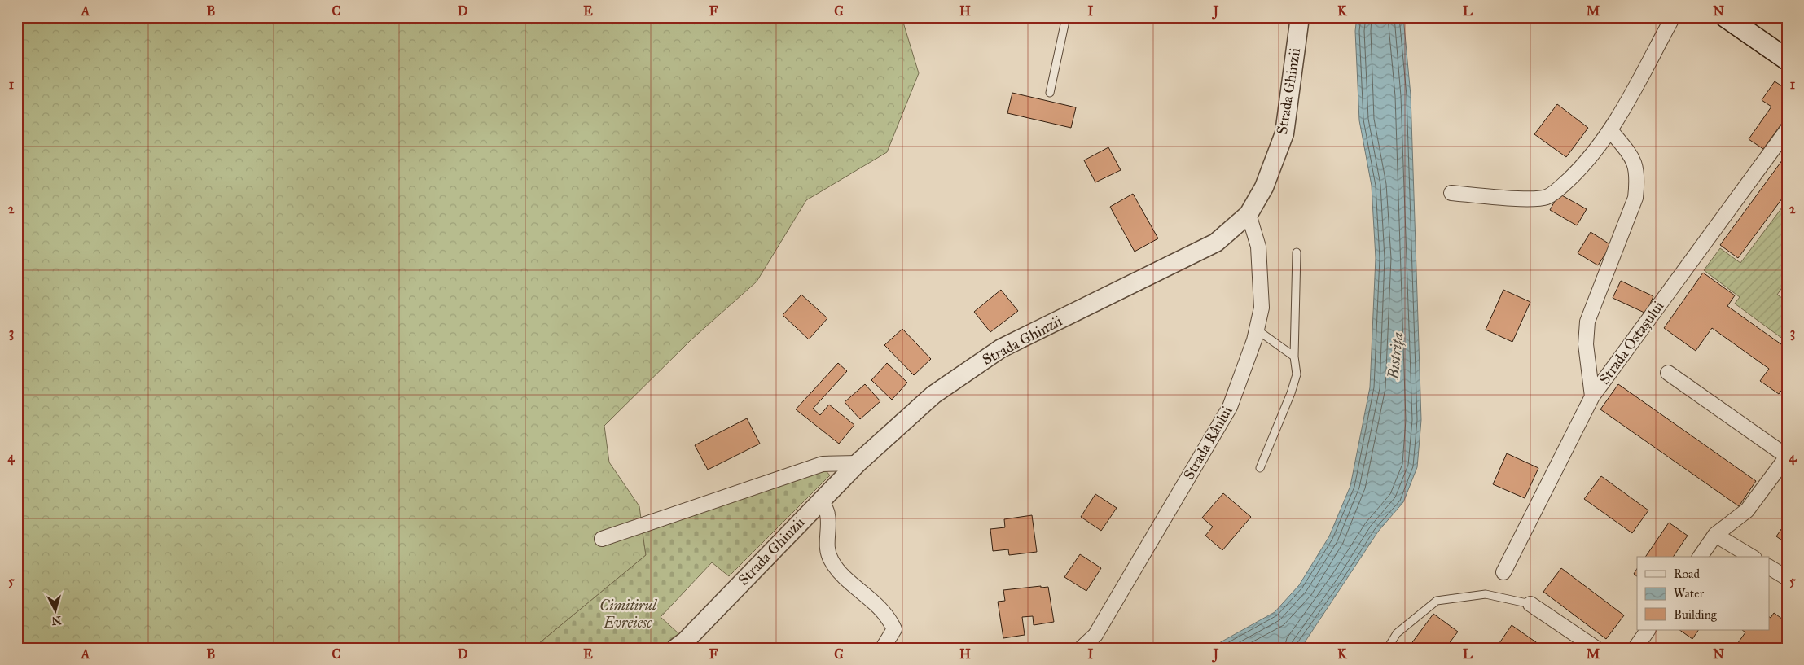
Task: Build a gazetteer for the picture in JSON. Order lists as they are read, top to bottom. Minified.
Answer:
{"streets":{"street":["Strada Ghinzii","Strada Ostașului","Strada Râului"]},"crossings":[["Strada Ghinzii","Strada Râului"]],"water":["Bistrița"],"parks":["Cimitirul Evreiesc"],"legend":["Road","Water","Building"],"north":"bottom","grid":{"columns":["A","B","C","D","E","F","G","H","I","J","K","L","M","N"],"rows":["1","2","3","4","5"]}}
